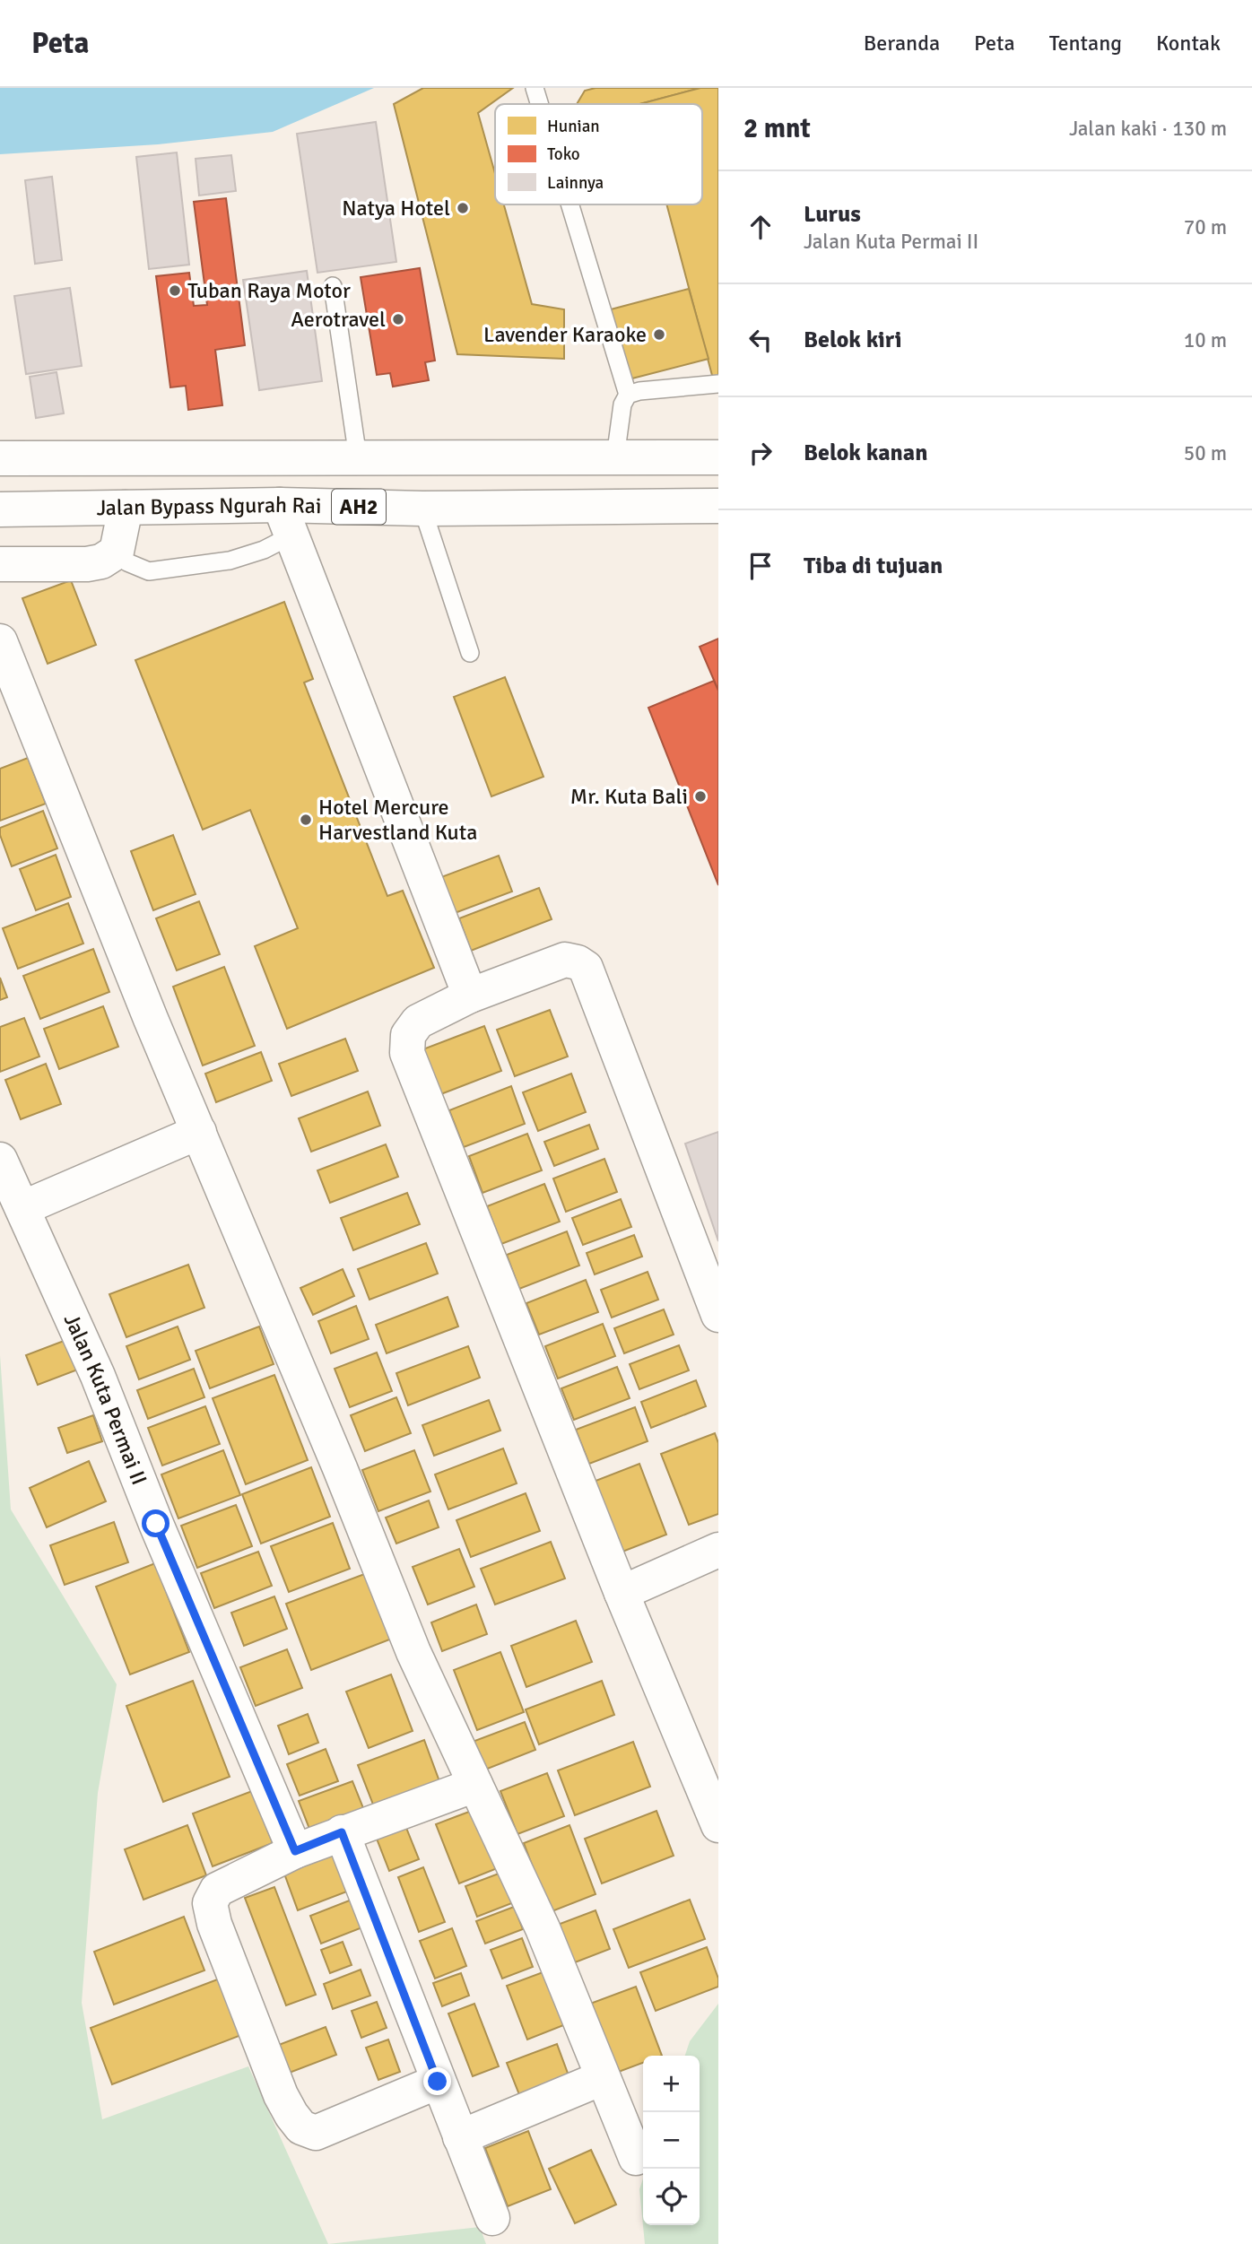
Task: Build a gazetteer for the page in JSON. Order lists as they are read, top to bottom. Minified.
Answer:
{"streets":{"main road":["AH2","Jalan Bypass Ngurah Rai","Jalan Kuta Permai II"]},"places":["Natya Hotel","Tuban Raya Motor","Aerotravel","Lavender Karaoke","Mr. Kuta Bali","Hotel Mercure Harvestland Kuta"],"legend":["Hunian","Toko","Lainnya"],"page":{"header":"Peta","nav":["Beranda","Peta","Tentang","Kontak"],"heading":["2 mnt","Jalan kaki · 130 m"],"list":[["Lurus","Jalan Kuta Permai II","70 m"],["Belok kiri","10 m"],["Belok kanan","50 m"],"Tiba di tujuan"],"map_buttons":["+","−"]}}
